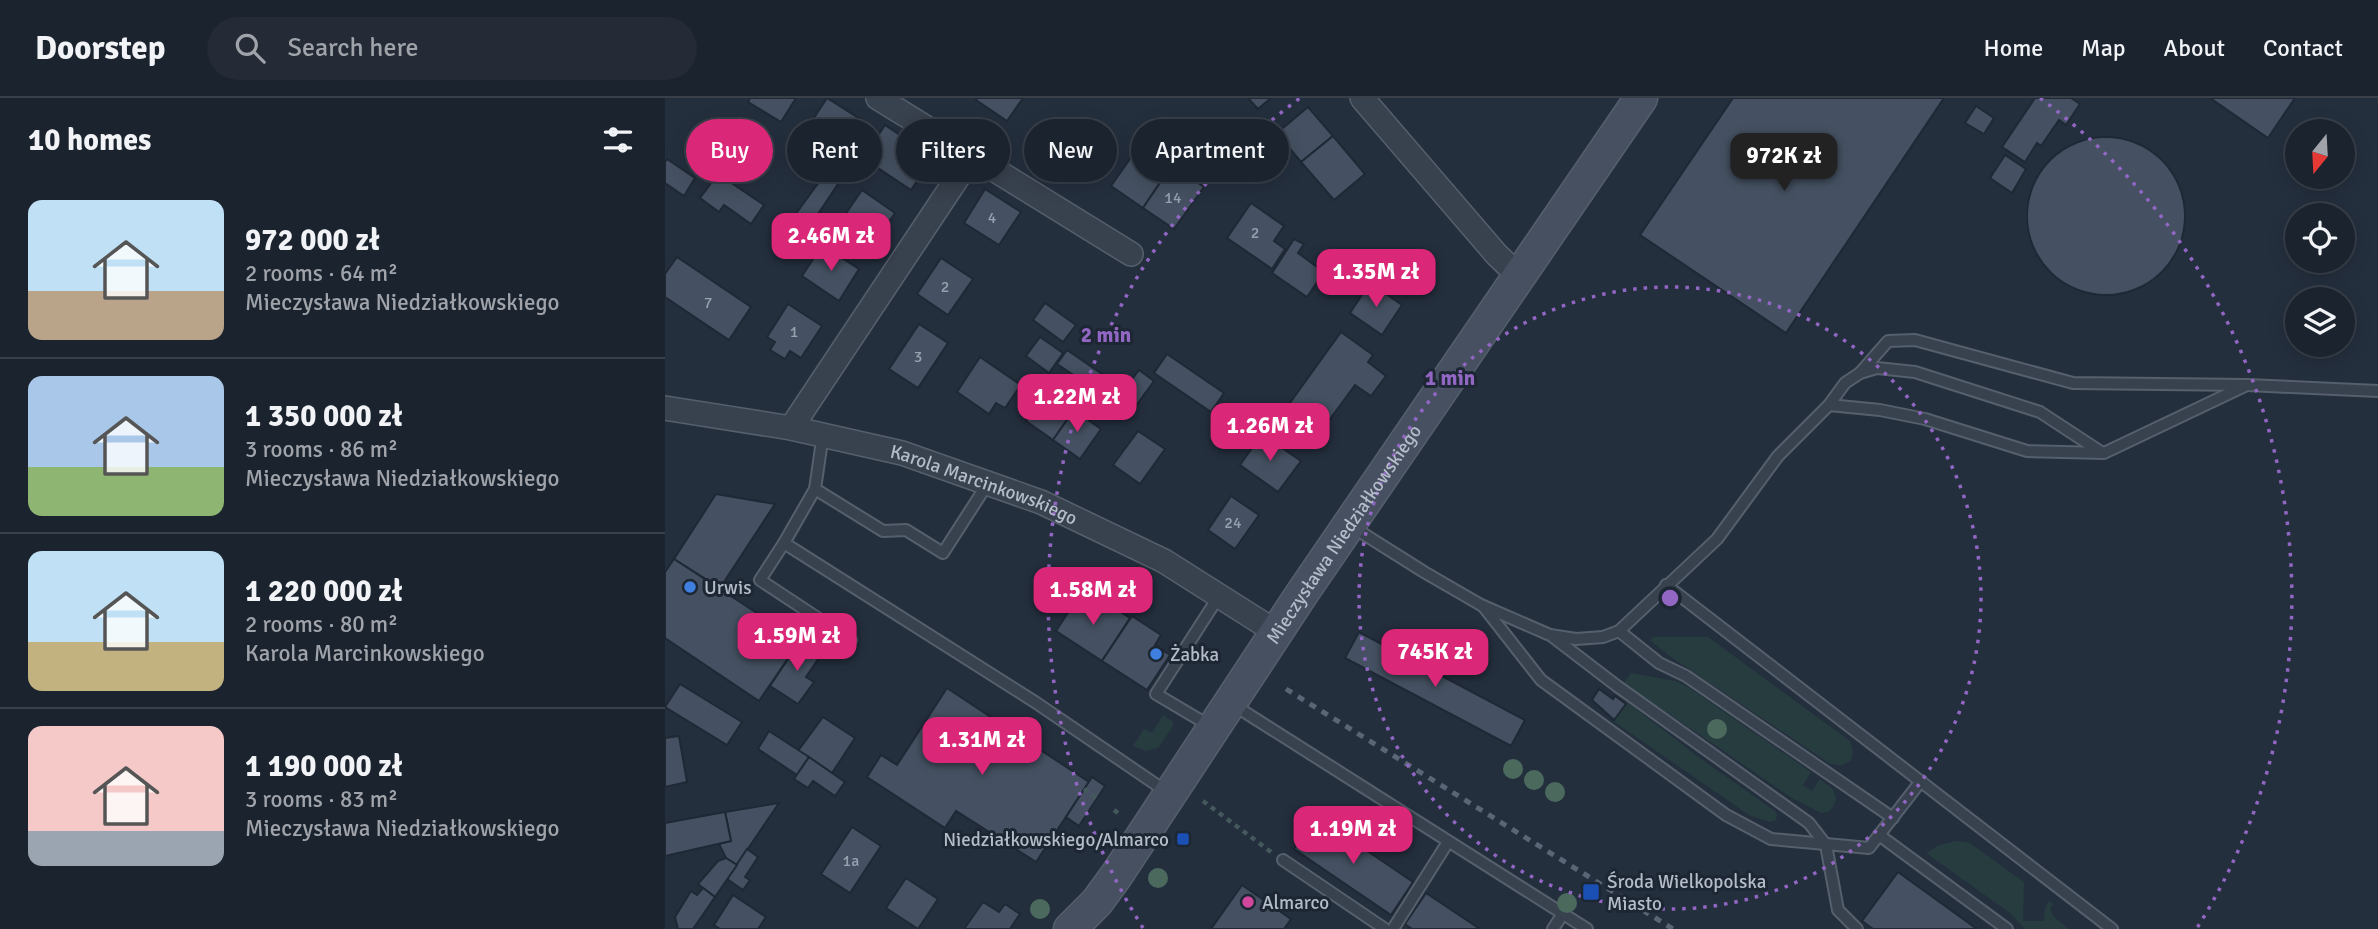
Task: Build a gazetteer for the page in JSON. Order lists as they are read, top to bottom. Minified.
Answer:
{"streets":{"street":["Karola Marcinkowskiego","Mieczysława Niedziałkowskiego"]},"crossings":[["Karola Marcinkowskiego","Mieczysława Niedziałkowskiego"]],"places":{"other":["Urwis","Żabka","Almarco"],"transit":["Niedziałkowskiego/Almarco","Środa Wielkopolska Miasto"]},"house_numbers":["14","4","2","2","7","1","3","24","1a"],"north":"bottom","page":{"header":"Doorstep","search":"Search here","nav":["Home","Map","About","Contact"],"heading":"10 homes","chip":["Buy","Rent","Filters","New","Apartment"],"price":["972K zł","2.46M zł","1.35M zł","1.22M zł","1.26M zł","1.58M zł","1.59M zł","745K zł","1.31M zł","1.19M zł"],"list":[{"name":"972 000 zł","note":"2 rooms · 64 m² · Mieczysława Niedziałkowskiego"},{"name":"1 350 000 zł","note":"3 rooms · 86 m² · Mieczysława Niedziałkowskiego"},{"name":"1 220 000 zł","note":"2 rooms · 80 m² · Karola Marcinkowskiego"},{"name":"1 190 000 zł","note":"3 rooms · 83 m² · Mieczysława Niedziałkowskiego"}]},"rings":["2 min","1 min"]}
